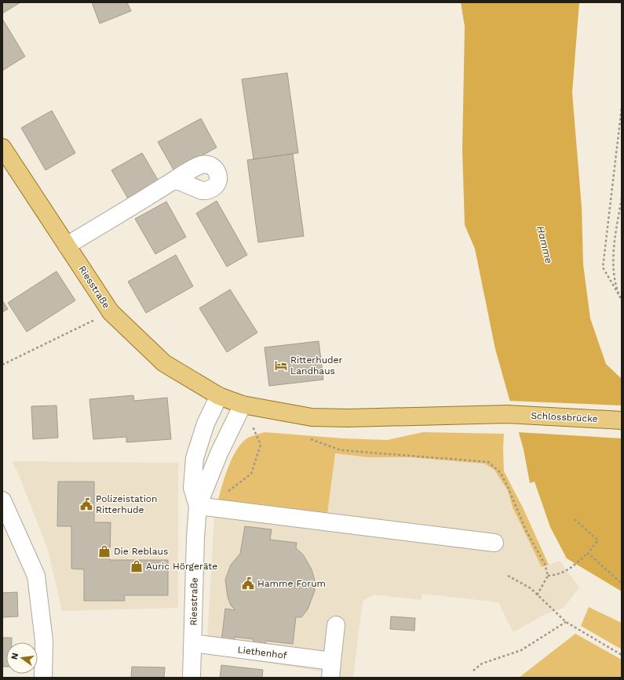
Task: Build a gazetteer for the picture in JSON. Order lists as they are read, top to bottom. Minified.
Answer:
{"streets":{"main road":["Riesstraße","Schlossbrücke"],"street":["Liethenhof"]},"crossings":[["Riesstraße","Schlossbrücke"],["Riesstraße","Liethenhof"]],"water":["Hamme"],"places":{"hotel":["Ritterhuder Landhaus"],"public building":["Polizeistation Ritterhude","Hamme Forum"],"shop":["Die Reblaus","Auric Hörgeräte"]},"north":"left"}
